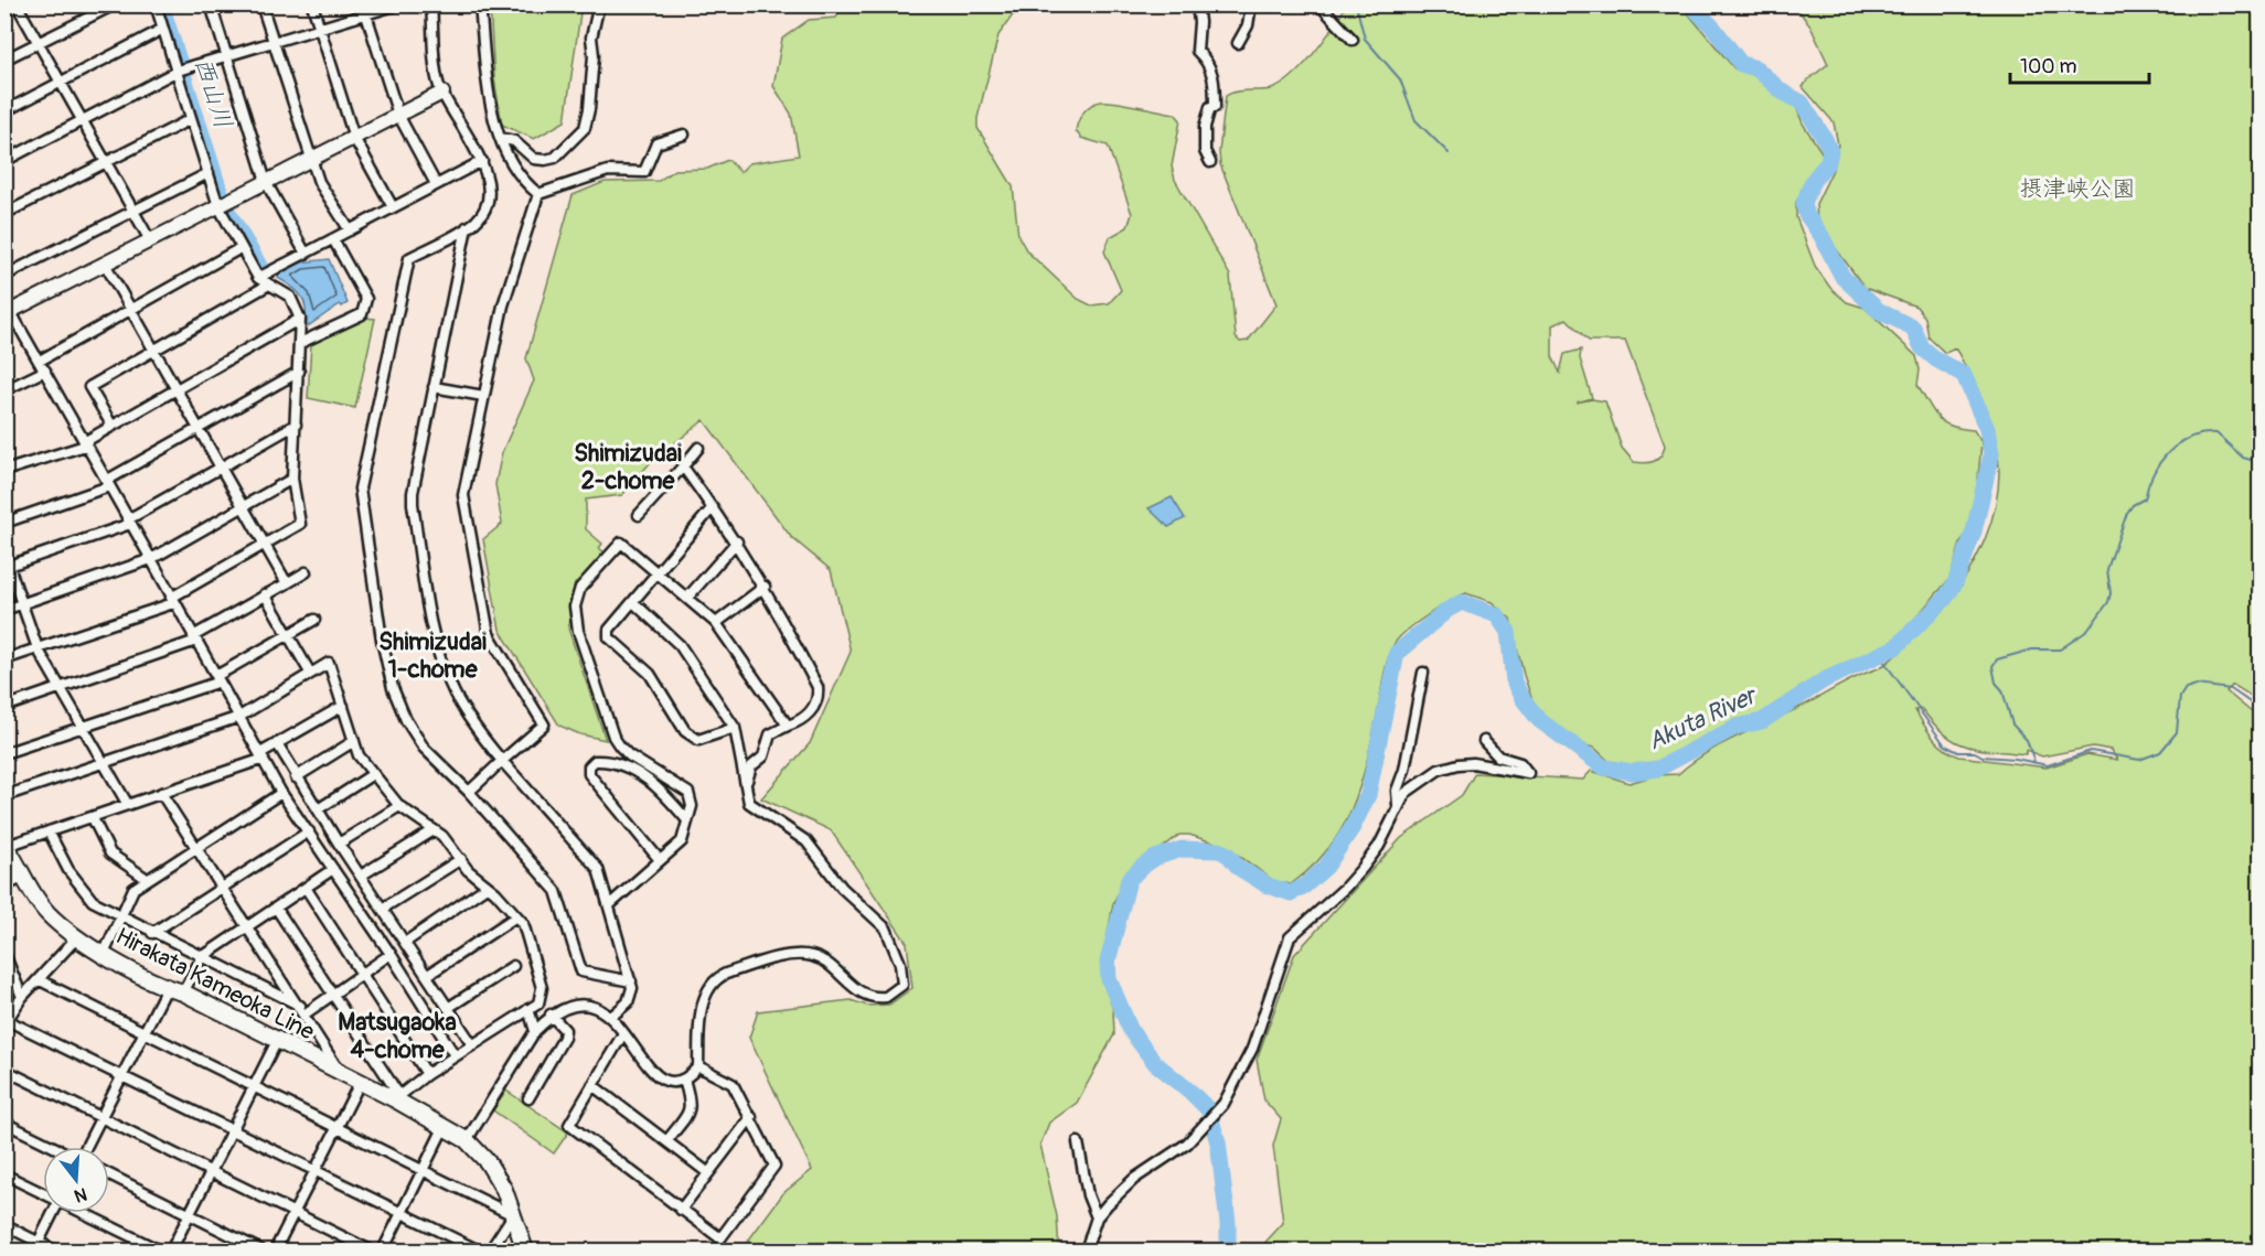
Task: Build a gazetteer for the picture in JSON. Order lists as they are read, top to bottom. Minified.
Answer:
{"streets":{"main road":["Hirakata Kameoka Line"]},"districts":["Shimizudai 2-chome","Shimizudai 1-chome","Matsugaoka 4-chome"],"water":["西山川","Akuta River"],"parks":["摂津峡公園"],"scale_bar":"100 m","north":"bottom"}
